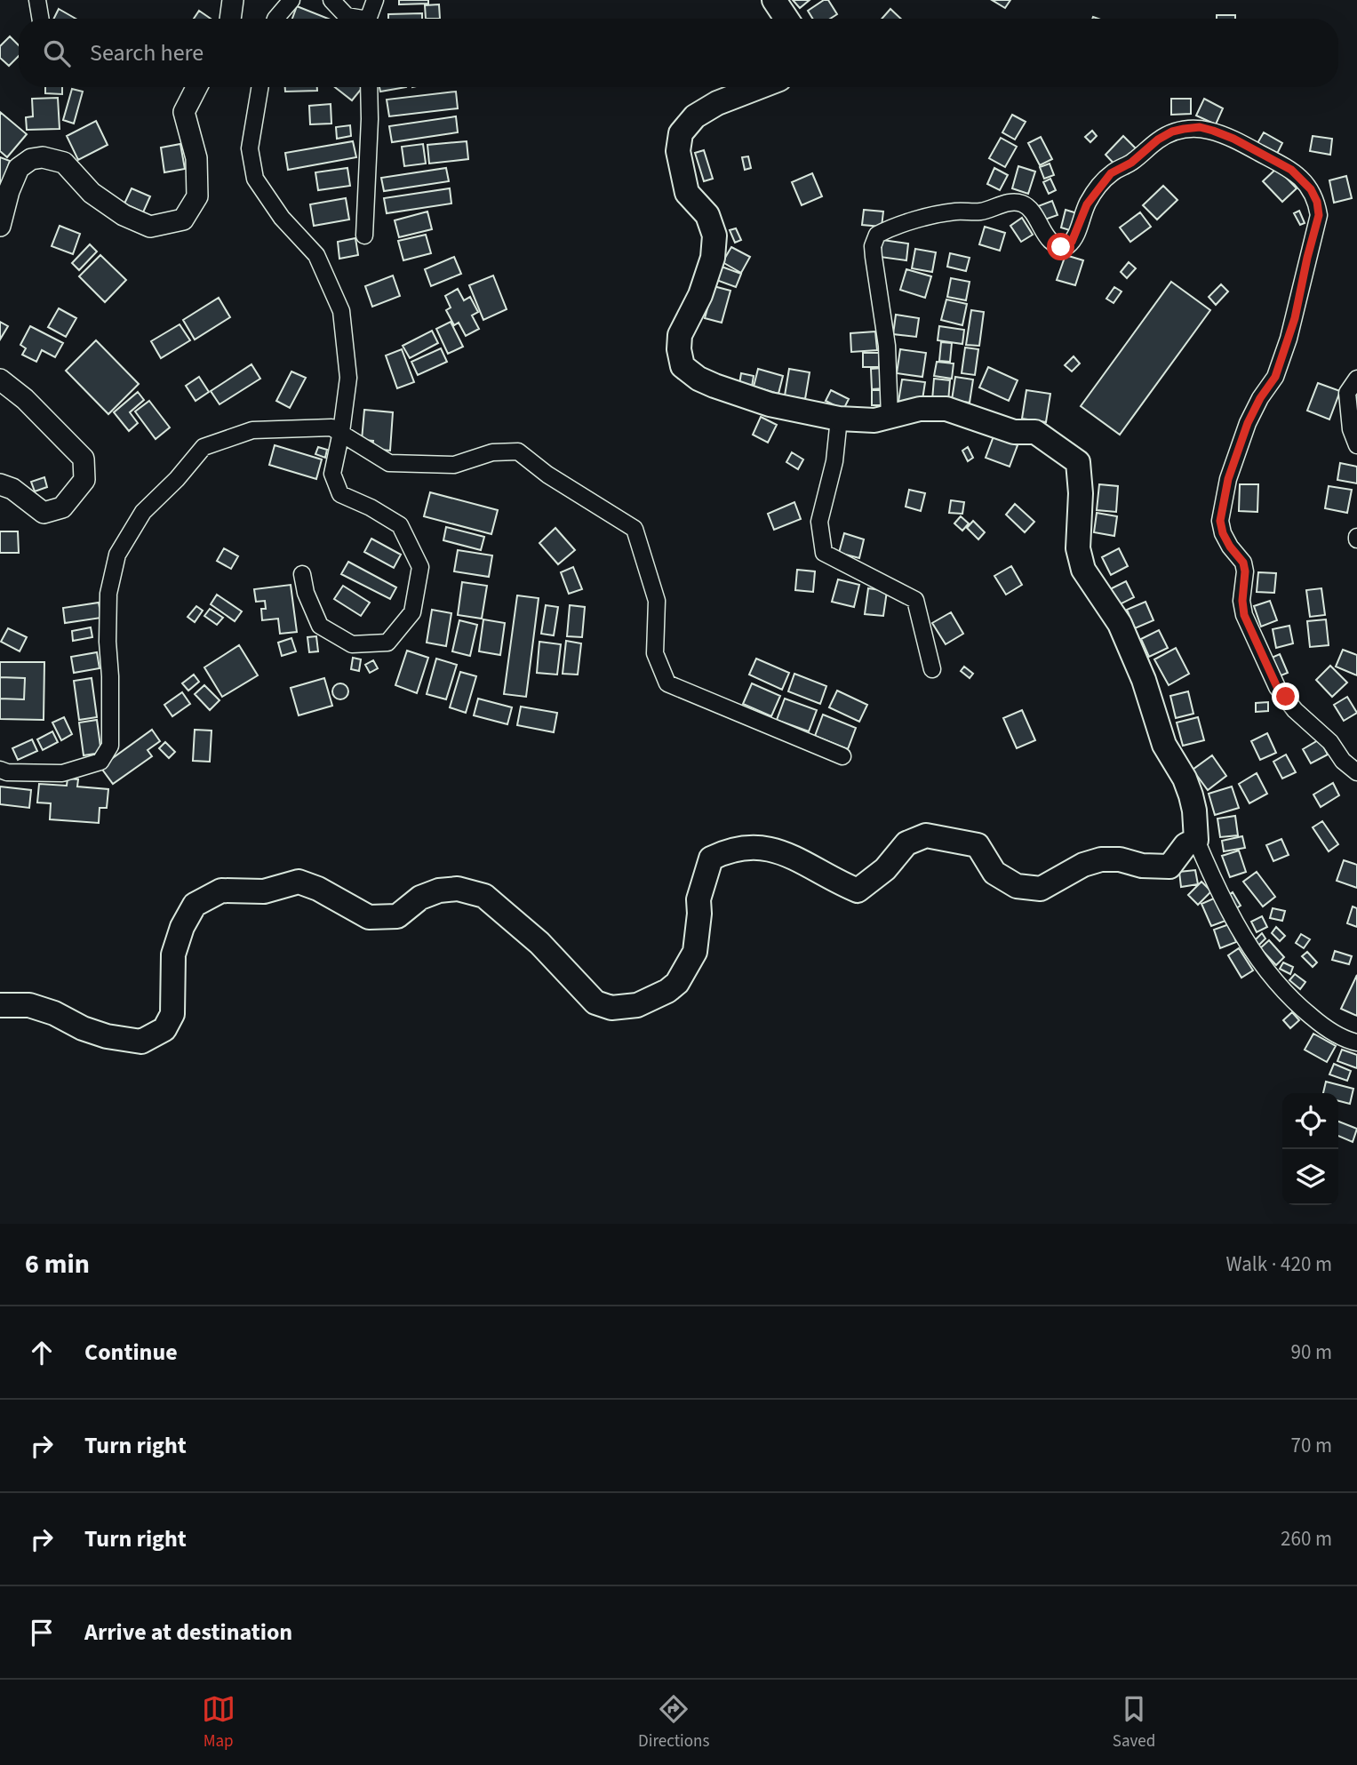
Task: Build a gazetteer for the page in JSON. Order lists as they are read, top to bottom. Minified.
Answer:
{"page":{"search":"Search here","heading":["6 min","Walk · 420 m"],"list":[["Continue","90 m"],["Turn right","70 m"],["Turn right","260 m"],"Arrive at destination"],"nav":["Map","Directions","Saved"]}}
